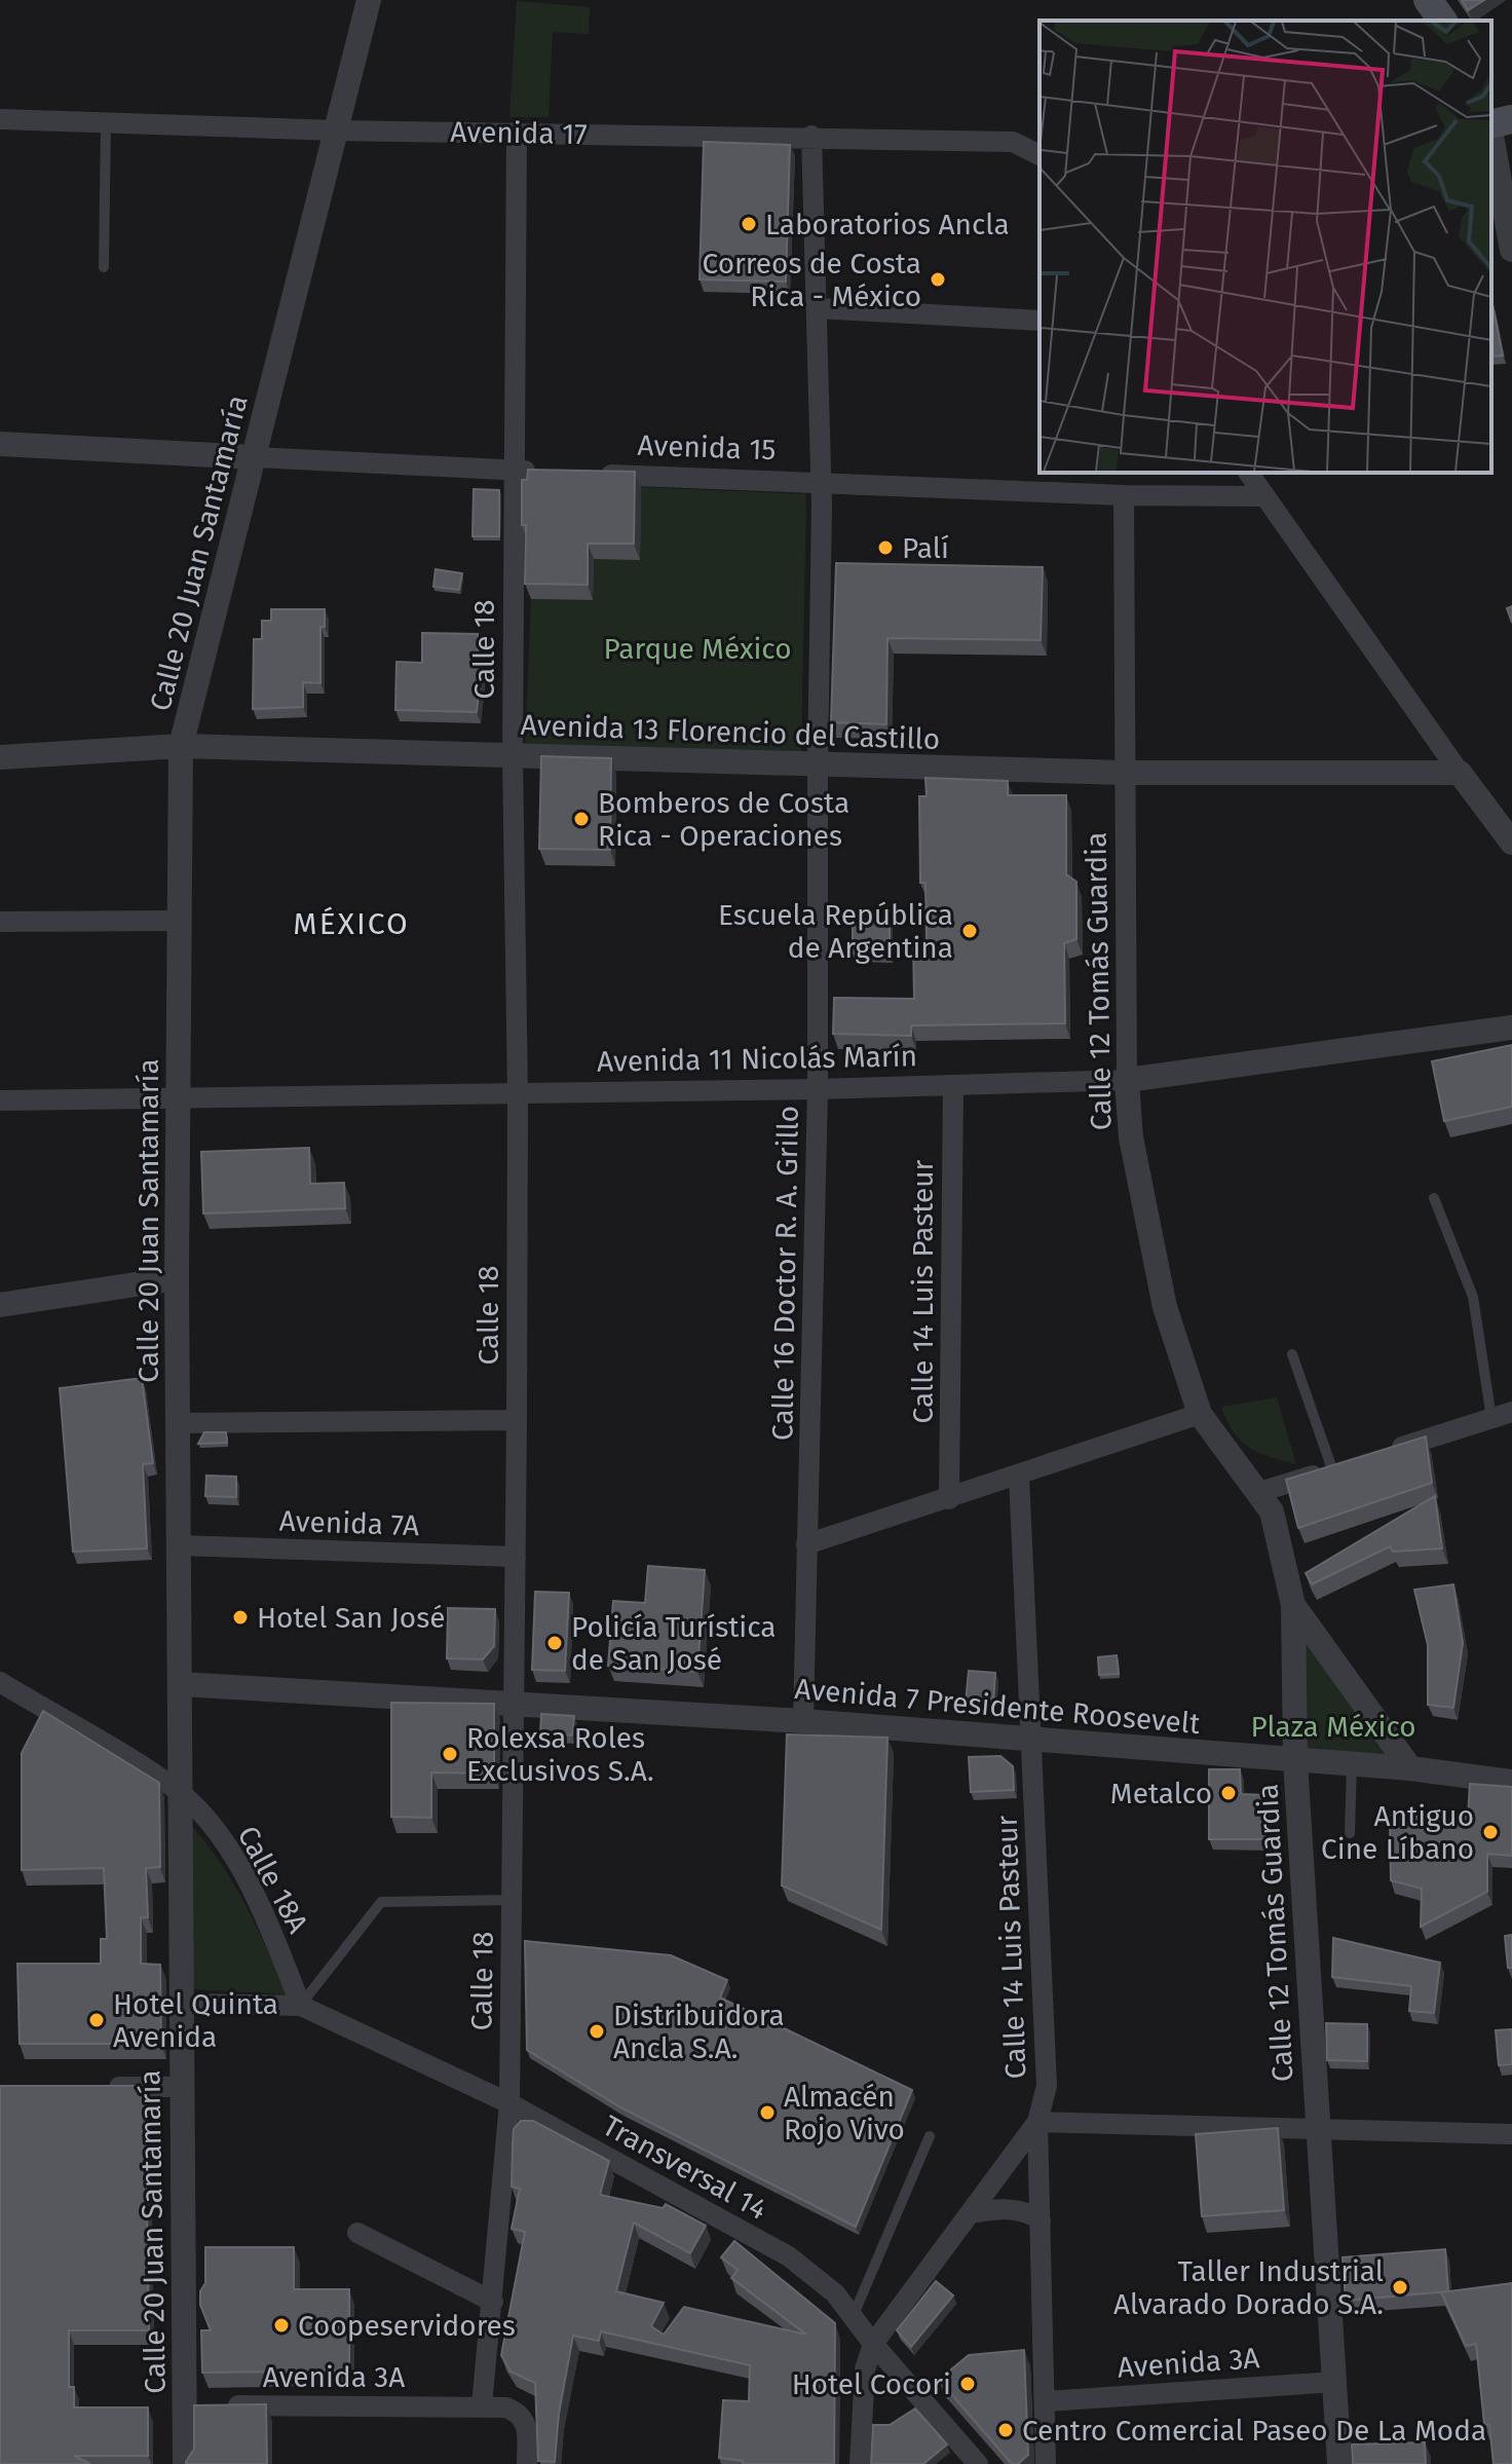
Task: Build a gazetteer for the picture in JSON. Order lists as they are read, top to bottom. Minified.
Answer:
{"streets":{"street":["Avenida 17","Avenida 15","Calle 20 Juan Santamaría","Calle 18","Avenida 13 Florencio del Castillo","Calle 12 Tomás Guardia","Avenida 11 Nicolás Marín","Calle 16 Doctor R. A. Grillo","Calle 14 Luis Pasteur","Avenida 7A","Avenida 7 Presidente Roosevelt","Calle 18A","Transversal 14","Avenida 3A"]},"crossings":[["Avenida 17","Calle 20 Juan Santamaría"],["Avenida 17","Calle 18"],["Avenida 17","Calle 16 Doctor R. A. Grillo"],["Avenida 15","Calle 12 Tomás Guardia"],["Avenida 15","Calle 16 Doctor R. A. Grillo"],["Calle 20 Juan Santamaría","Avenida 13 Florencio del Castillo"],["Calle 20 Juan Santamaría","Avenida 11 Nicolás Marín"],["Calle 20 Juan Santamaría","Avenida 7A"],["Calle 20 Juan Santamaría","Avenida 7 Presidente Roosevelt"],["Calle 20 Juan Santamaría","Calle 18A"],["Calle 20 Juan Santamaría","Avenida 3A"],["Calle 18","Avenida 13 Florencio del Castillo"],["Calle 18","Avenida 11 Nicolás Marín"],["Calle 18","Avenida 7A"],["Calle 18","Avenida 7 Presidente Roosevelt"],["Calle 18","Transversal 14"],["Calle 18","Avenida 3A"],["Avenida 13 Florencio del Castillo","Calle 12 Tomás Guardia"],["Avenida 13 Florencio del Castillo","Calle 16 Doctor R. A. Grillo"],["Calle 12 Tomás Guardia","Avenida 11 Nicolás Marín"],["Calle 12 Tomás Guardia","Avenida 7 Presidente Roosevelt"],["Calle 12 Tomás Guardia","Avenida 3A"],["Avenida 11 Nicolás Marín","Calle 16 Doctor R. A. Grillo"],["Avenida 11 Nicolás Marín","Calle 14 Luis Pasteur"],["Calle 16 Doctor R. A. Grillo","Avenida 7 Presidente Roosevelt"],["Calle 14 Luis Pasteur","Avenida 7 Presidente Roosevelt"],["Calle 14 Luis Pasteur","Avenida 3A"],["Calle 18A","Transversal 14"]],"districts":["MÉXICO"],"parks":["Parque México","Plaza México"],"places":["Laboratorios Ancla","Correos de Costa Rica - México","Palí","Bomberos de Costa Rica - Operaciones","Escuela República de Argentina","Hotel San José","Policía Turística de San José","Rolexsa Roles Exclusivos S.A.","Metalco","Antiguo Cine Líbano","Hotel Quinta Avenida","Distribuidora Ancla S.A.","Almacén Rojo Vivo","Taller Industrial Alvarado Dorado S.A.","Coopeservidores","Hotel Cocori","Centro Comercial Paseo De La Moda"]}
